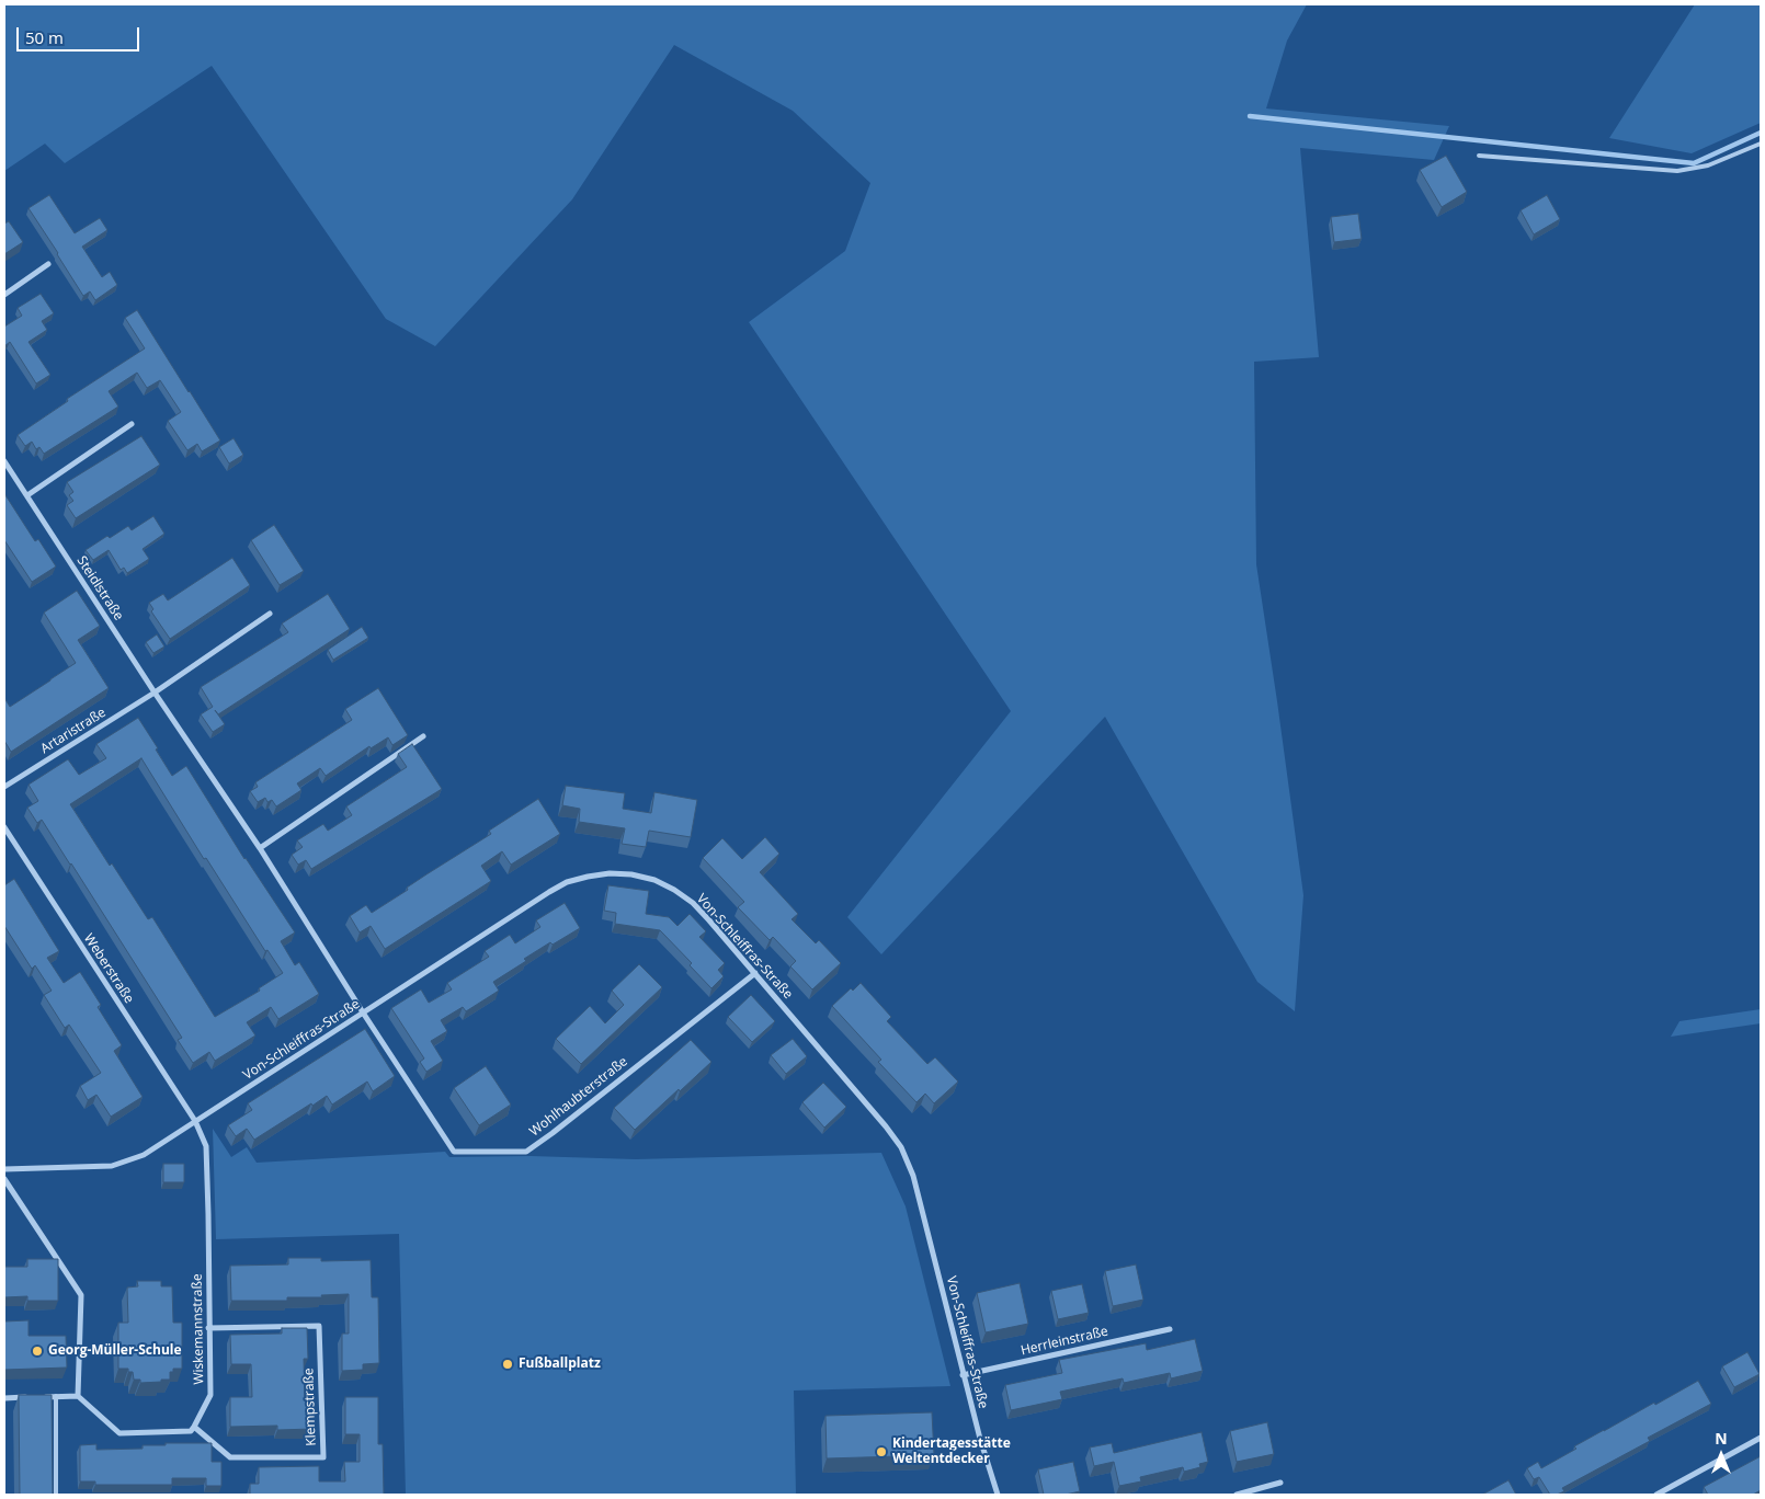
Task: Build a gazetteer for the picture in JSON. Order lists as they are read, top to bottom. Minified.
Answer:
{"streets":{"street":["Steidlstraße","Artaristraße","Von-Schleiffras-Straße","Weberstraße","Wohlhaubterstraße","Wiskemannstraße","Herrleinstraße","Klempstraße"]},"crossings":[["Steidlstraße","Artaristraße"],["Steidlstraße","Von-Schleiffras-Straße"],["Steidlstraße","Wohlhaubterstraße"],["Von-Schleiffras-Straße","Weberstraße"],["Von-Schleiffras-Straße","Wohlhaubterstraße"],["Von-Schleiffras-Straße","Wiskemannstraße"],["Von-Schleiffras-Straße","Herrleinstraße"],["Weberstraße","Wiskemannstraße"],["Wiskemannstraße","Klempstraße"]],"places":["Georg-Müller-Schule","Fußballplatz","Kindertagesstätte Weltentdecker"],"scale_bar":"50 m","north":"top"}
